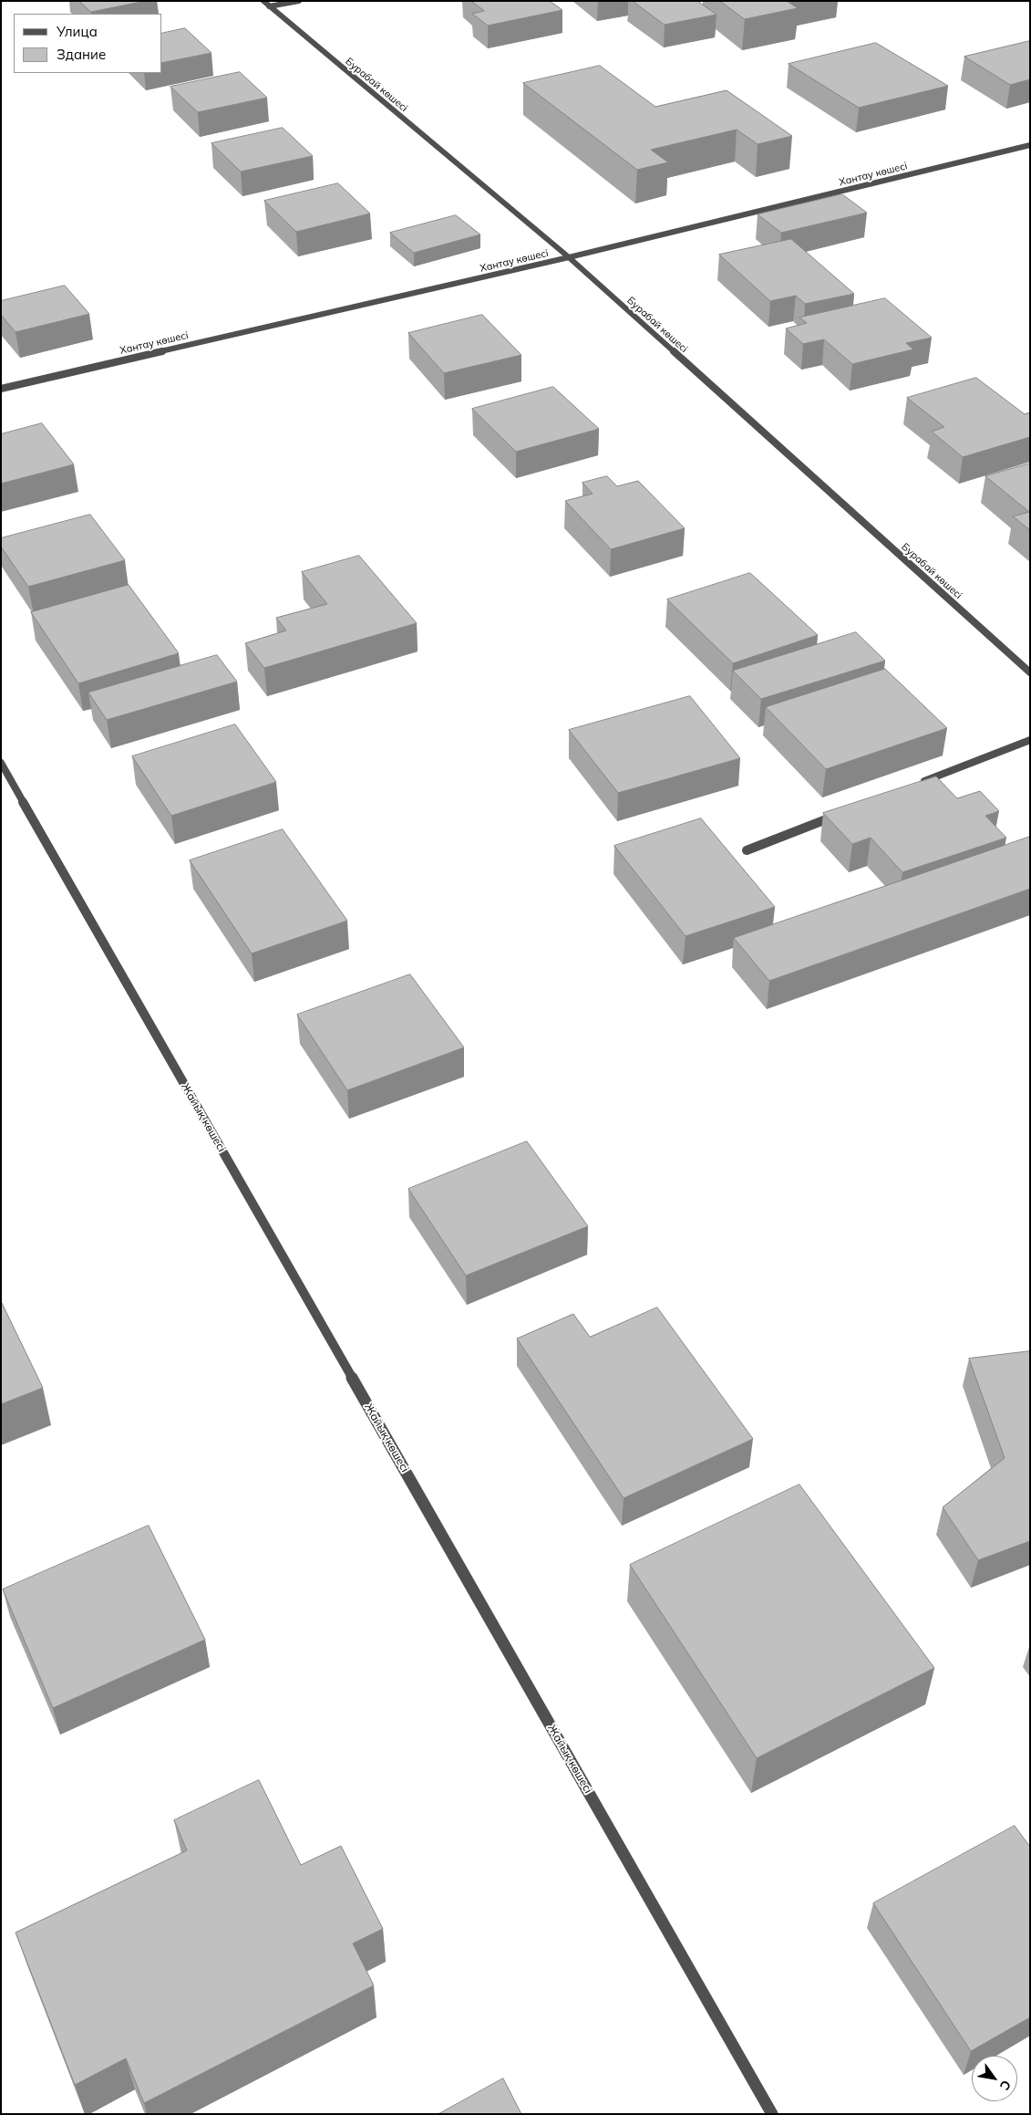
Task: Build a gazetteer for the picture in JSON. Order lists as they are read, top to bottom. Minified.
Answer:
{"streets":{"street":["Бурабай көшесі","Хантау көшесі","Жайық көшесі"]},"crossings":[["Бурабай көшесі","Хантау көшесі"]],"legend":["Улица","Здание"],"north":"bottom right"}
